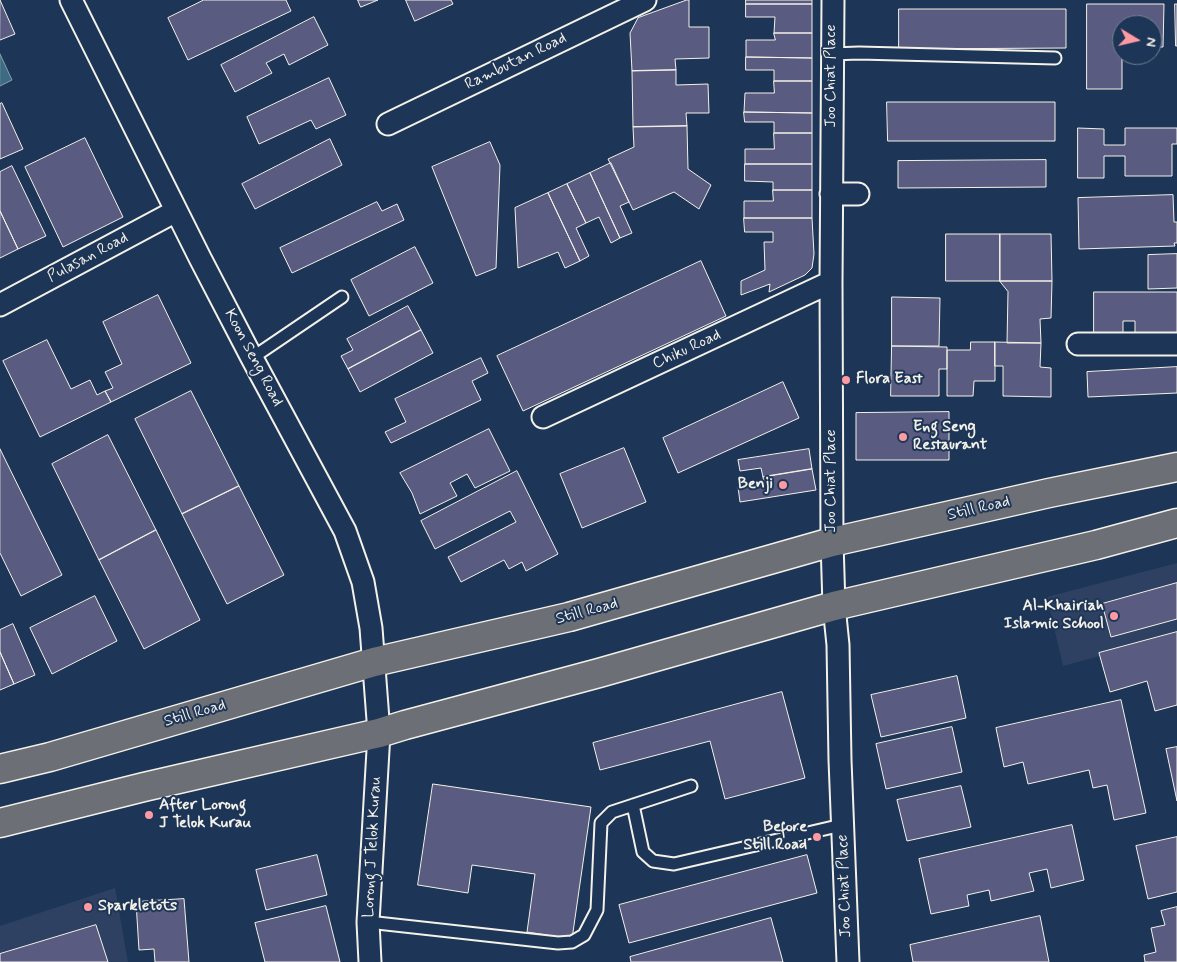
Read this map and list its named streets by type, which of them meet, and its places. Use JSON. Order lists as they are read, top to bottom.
{
  "streets": {
    "highway": ["Still Road"],
    "street": [
      "Rambutan Road",
      "Joo Chiat Place",
      "Pulasan Road",
      "Chiku Road",
      "Koon Seng Road",
      "Lorong J Telok Kurau"
    ]
  },
  "crossings": [
    ["Joo Chiat Place", "Chiku Road"],
    ["Joo Chiat Place", "Still Road"],
    ["Pulasan Road", "Koon Seng Road"],
    ["Koon Seng Road", "Still Road"],
    ["Koon Seng Road", "Lorong J Telok Kurau"]
  ],
  "places": [
    "Flora East",
    "Eng Seng Restaurant",
    "Benji",
    "Al-Khairiah Islamic School",
    "After Lorong J Telok Kurau",
    "Before Still Road",
    "Sparkletots"
  ],
  "north": "right"
}
